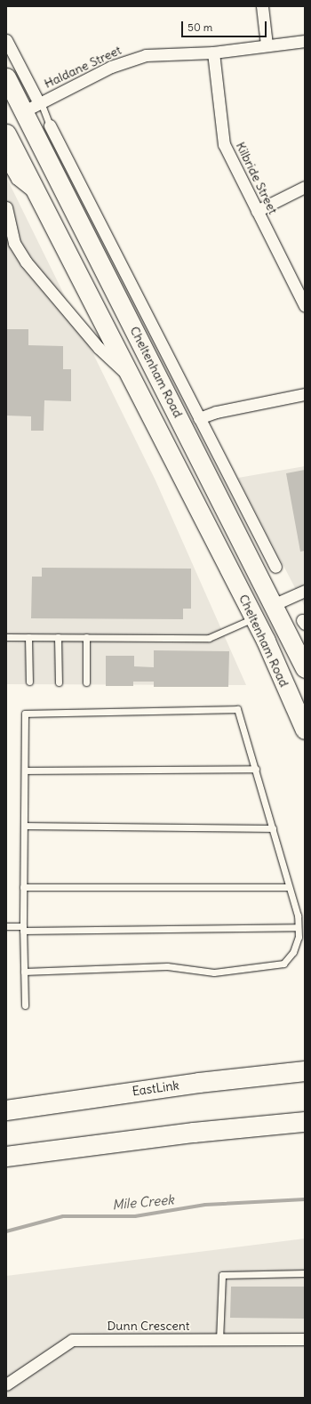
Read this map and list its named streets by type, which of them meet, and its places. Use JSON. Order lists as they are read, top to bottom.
{
  "streets": {
    "highway": ["EastLink"],
    "main road": ["Cheltenham Road"],
    "street": ["Haldane Street", "Kilbride Street", "Dunn Crescent"]
  },
  "crossings": [
    ["Haldane Street", "Kilbride Street"],
    ["Haldane Street", "Cheltenham Road"]
  ],
  "water": ["Mile Creek"],
  "scale_bar": "50 m"
}
